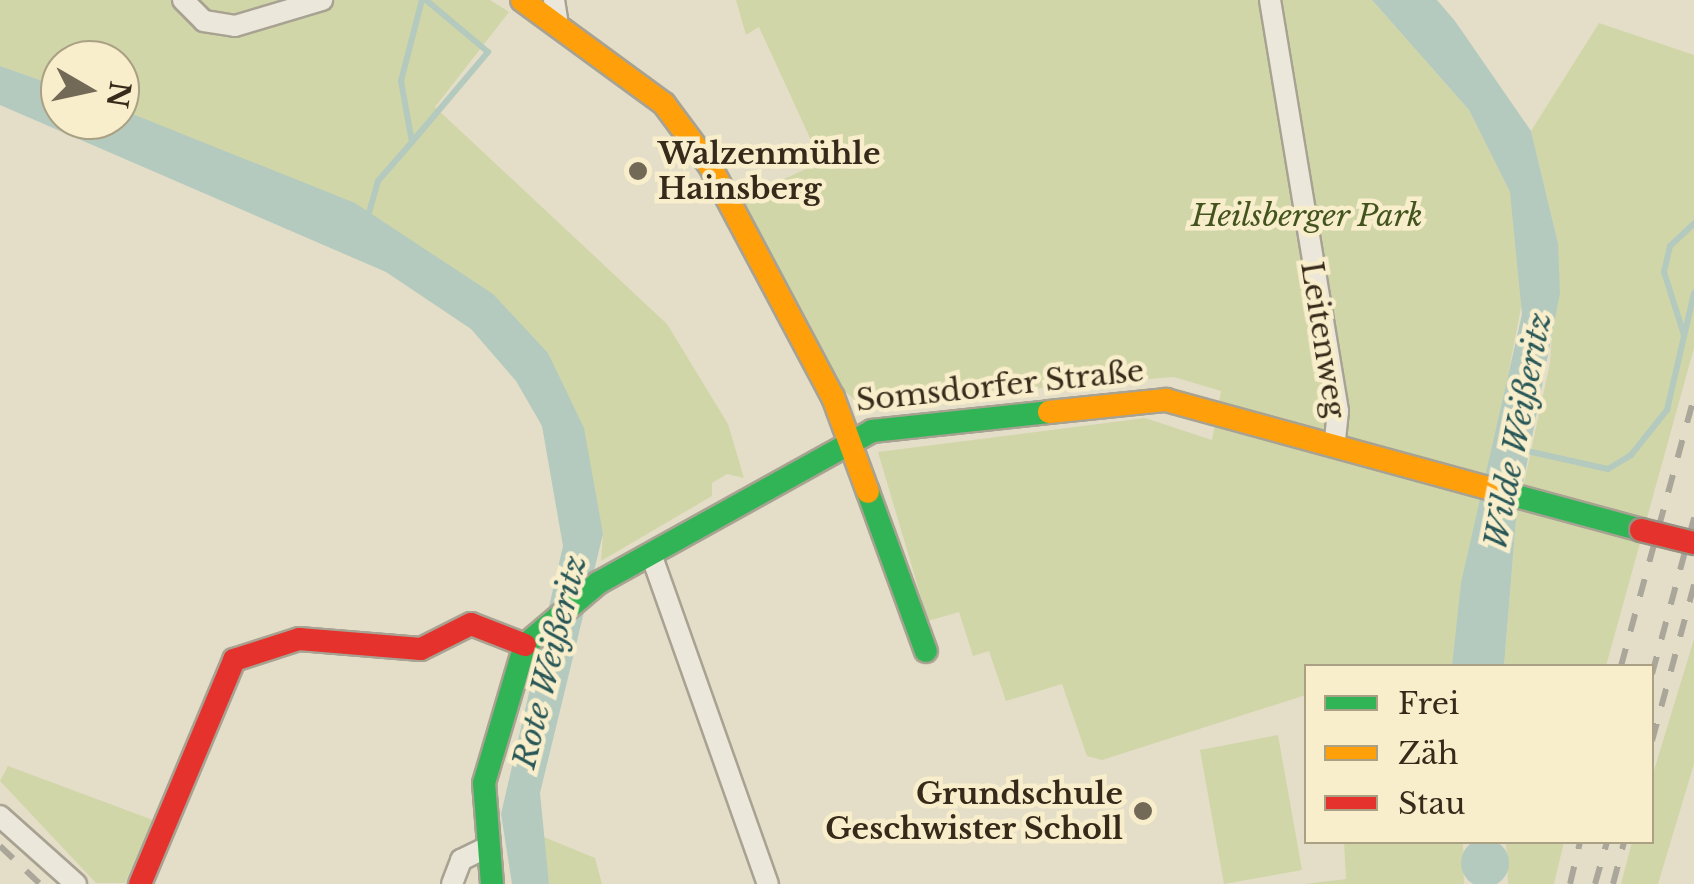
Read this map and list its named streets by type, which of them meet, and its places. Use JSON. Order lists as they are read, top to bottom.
{
  "streets": {
    "street": ["Leitenweg", "Somsdorfer Straße"]
  },
  "crossings": [
    ["Leitenweg", "Somsdorfer Straße"]
  ],
  "water": ["Wilde Weißeritz", "Rote Weißeritz"],
  "parks": ["Heilsberger Park"],
  "places": ["Walzenmühle Hainsberg", "Grundschule Geschwister Scholl"],
  "legend": ["Frei", "Zäh", "Stau"],
  "north": "right"
}
